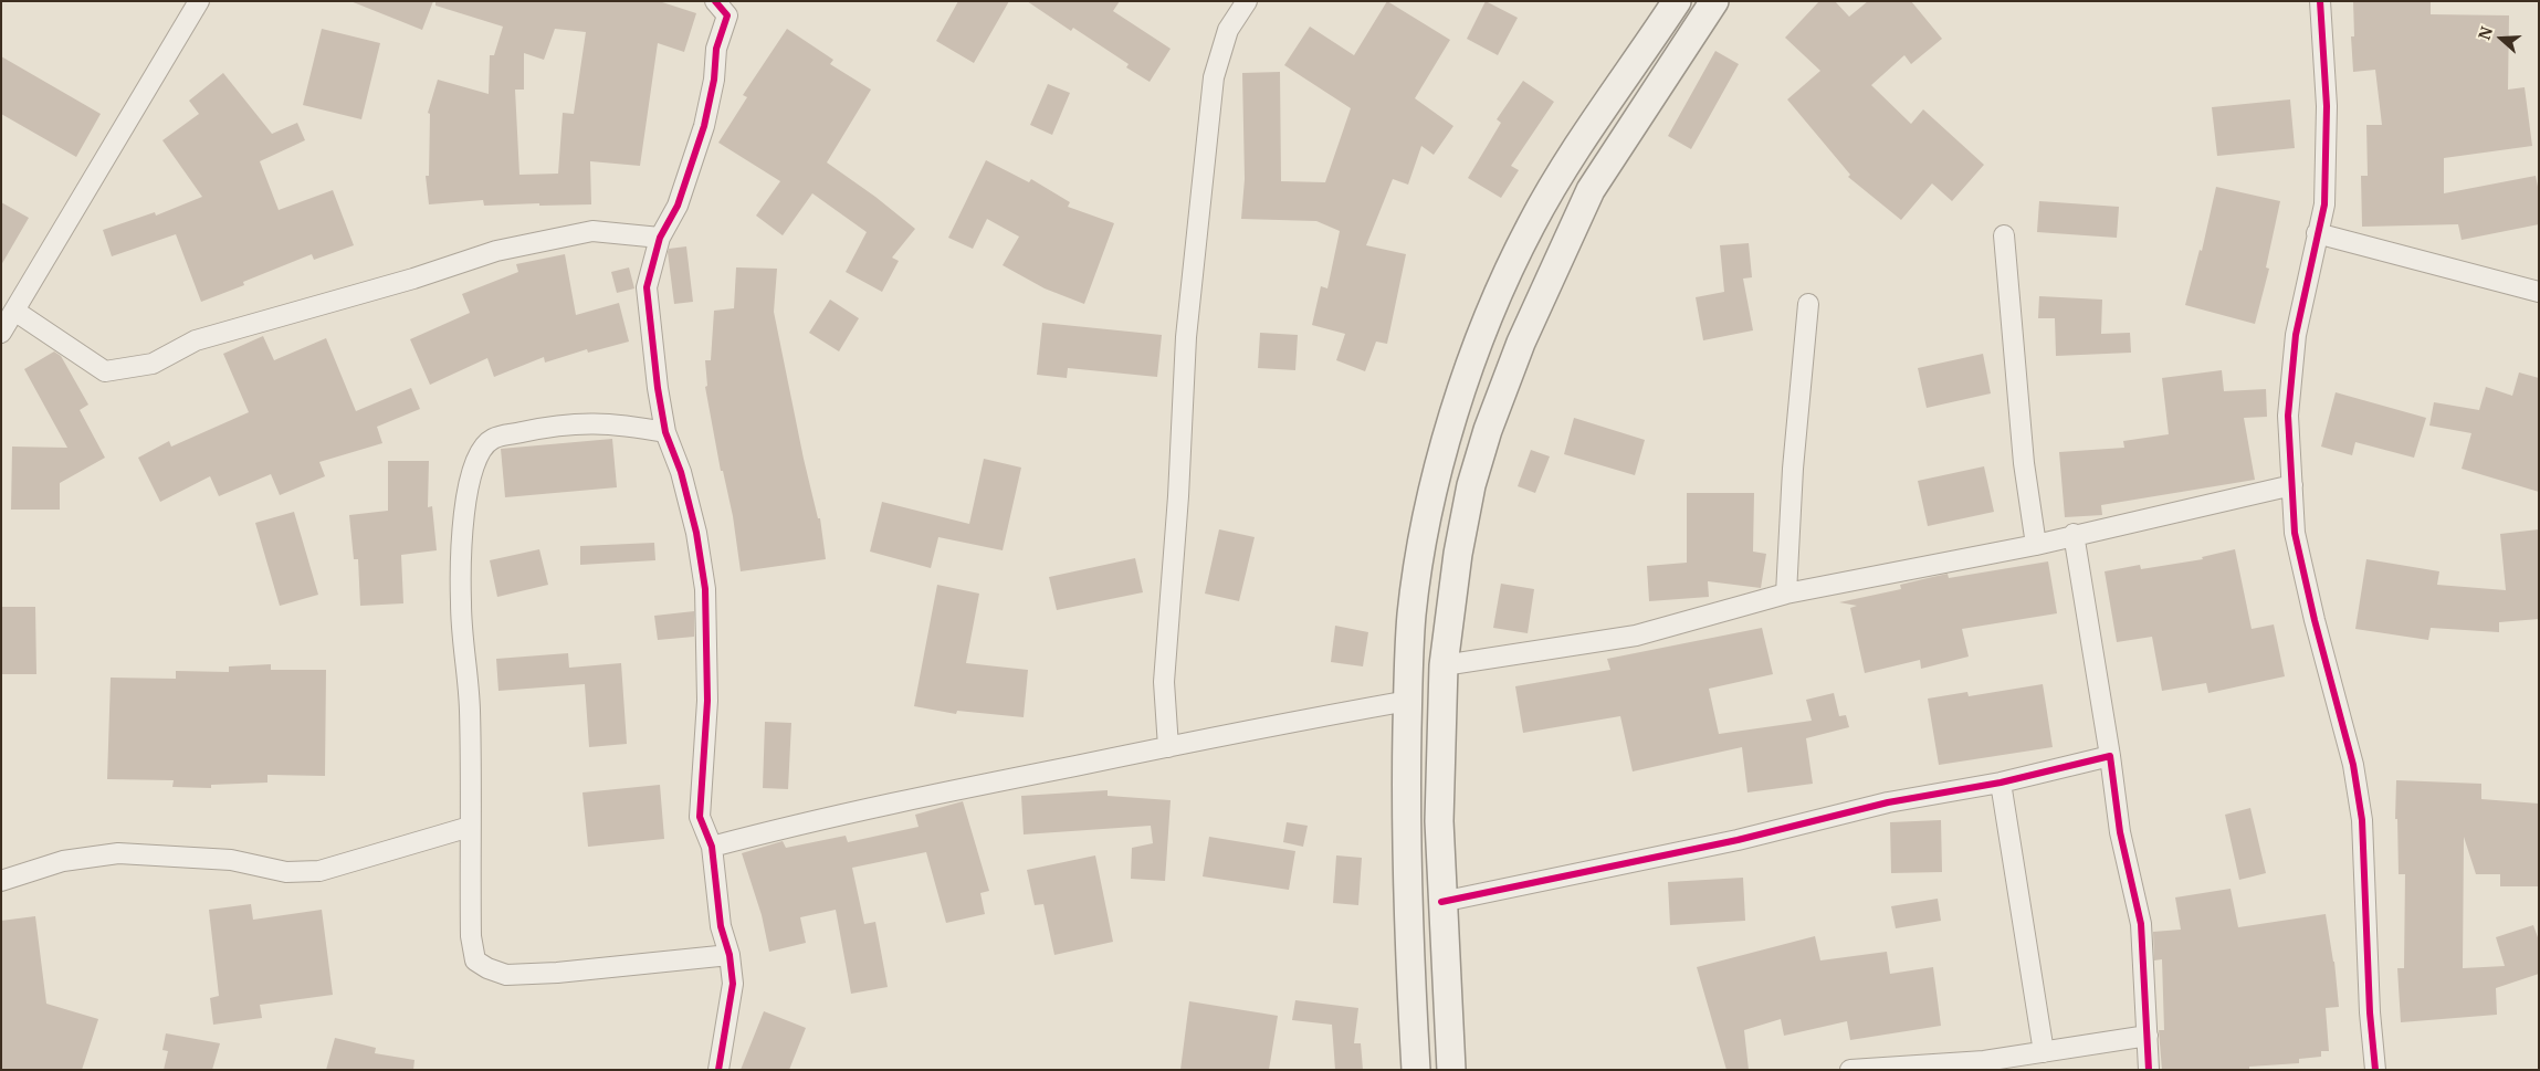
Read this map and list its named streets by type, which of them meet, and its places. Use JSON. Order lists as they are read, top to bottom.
{
  "north": "left"
}
